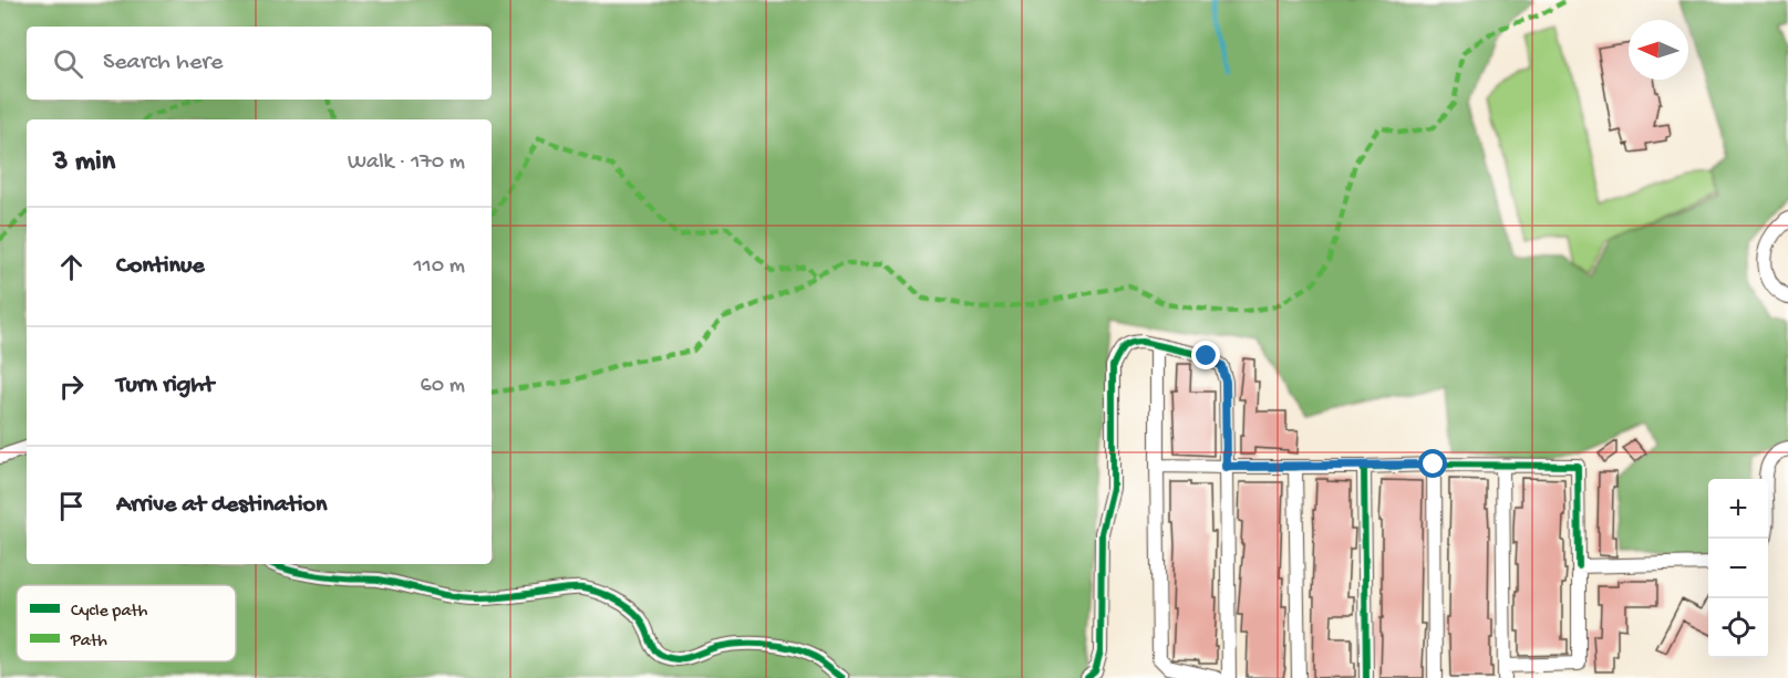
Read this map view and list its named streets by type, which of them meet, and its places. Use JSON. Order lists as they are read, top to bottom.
{
  "legend": ["Cycle path", "Path"],
  "north": "left",
  "page": {
    "search": "Search here",
    "heading": ["3 min", "Walk · 170 m"],
    "list": [
      ["Continue", "110 m"],
      ["Turn right", "60 m"],
      "Arrive at destination"
    ],
    "map_buttons": ["+", "−"]
  }
}
